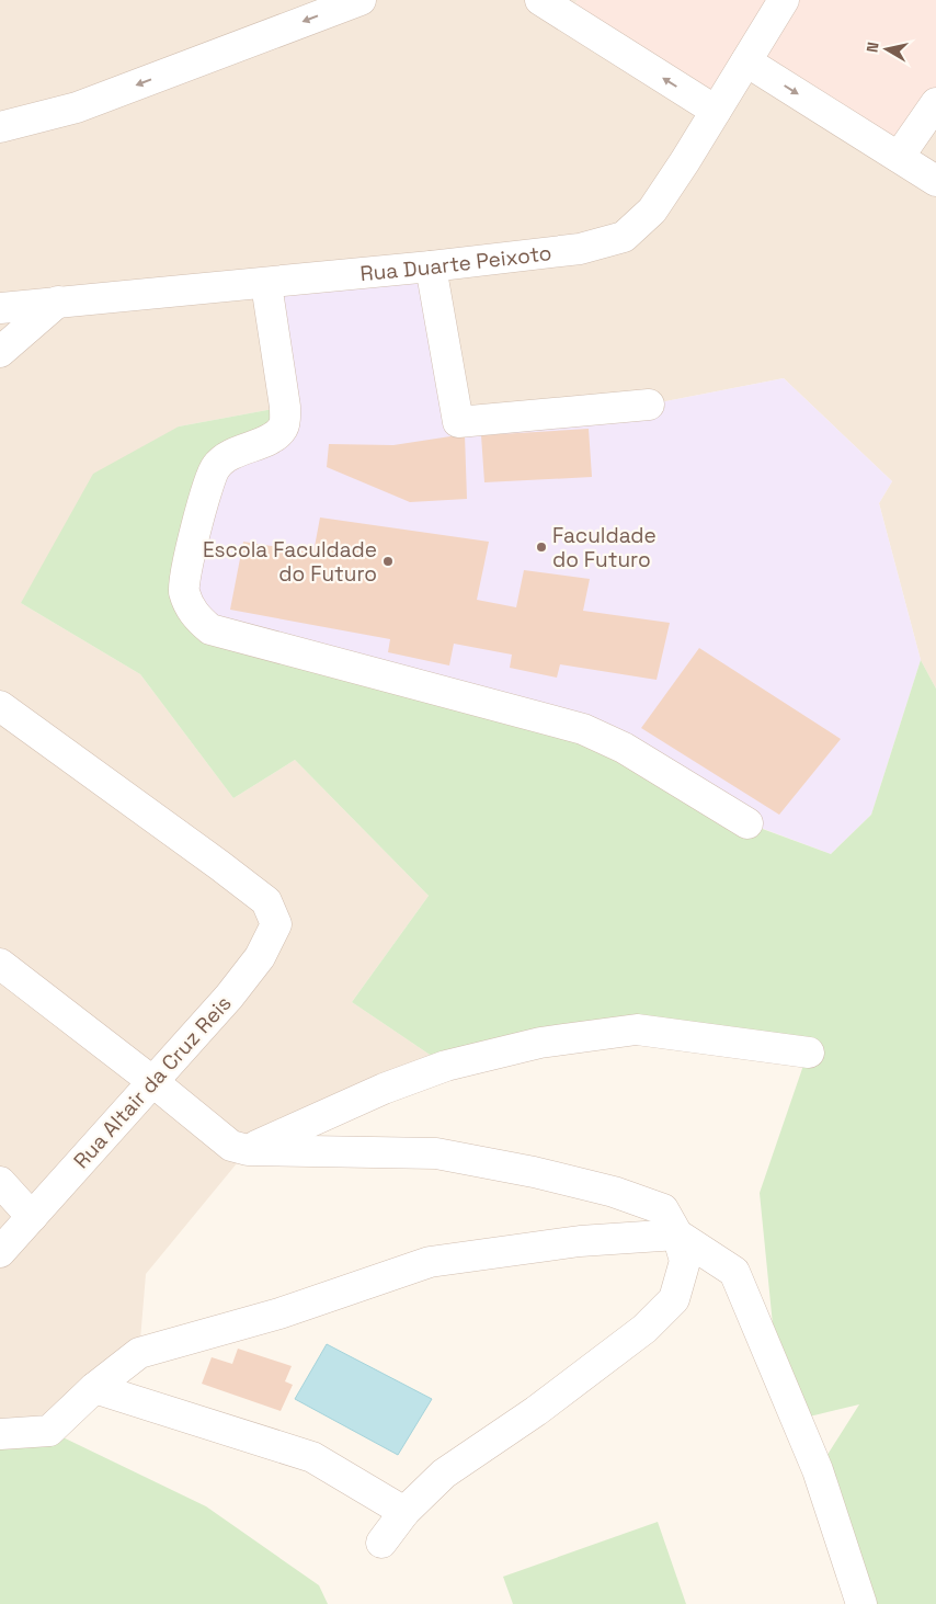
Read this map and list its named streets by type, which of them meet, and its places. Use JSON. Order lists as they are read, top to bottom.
{
  "streets": {
    "street": ["Rua Duarte Peixoto", "Rua Altair da Cruz Reis"]
  },
  "places": ["Faculdade do Futuro", "Escola Faculdade do Futuro"],
  "north": "left"
}
